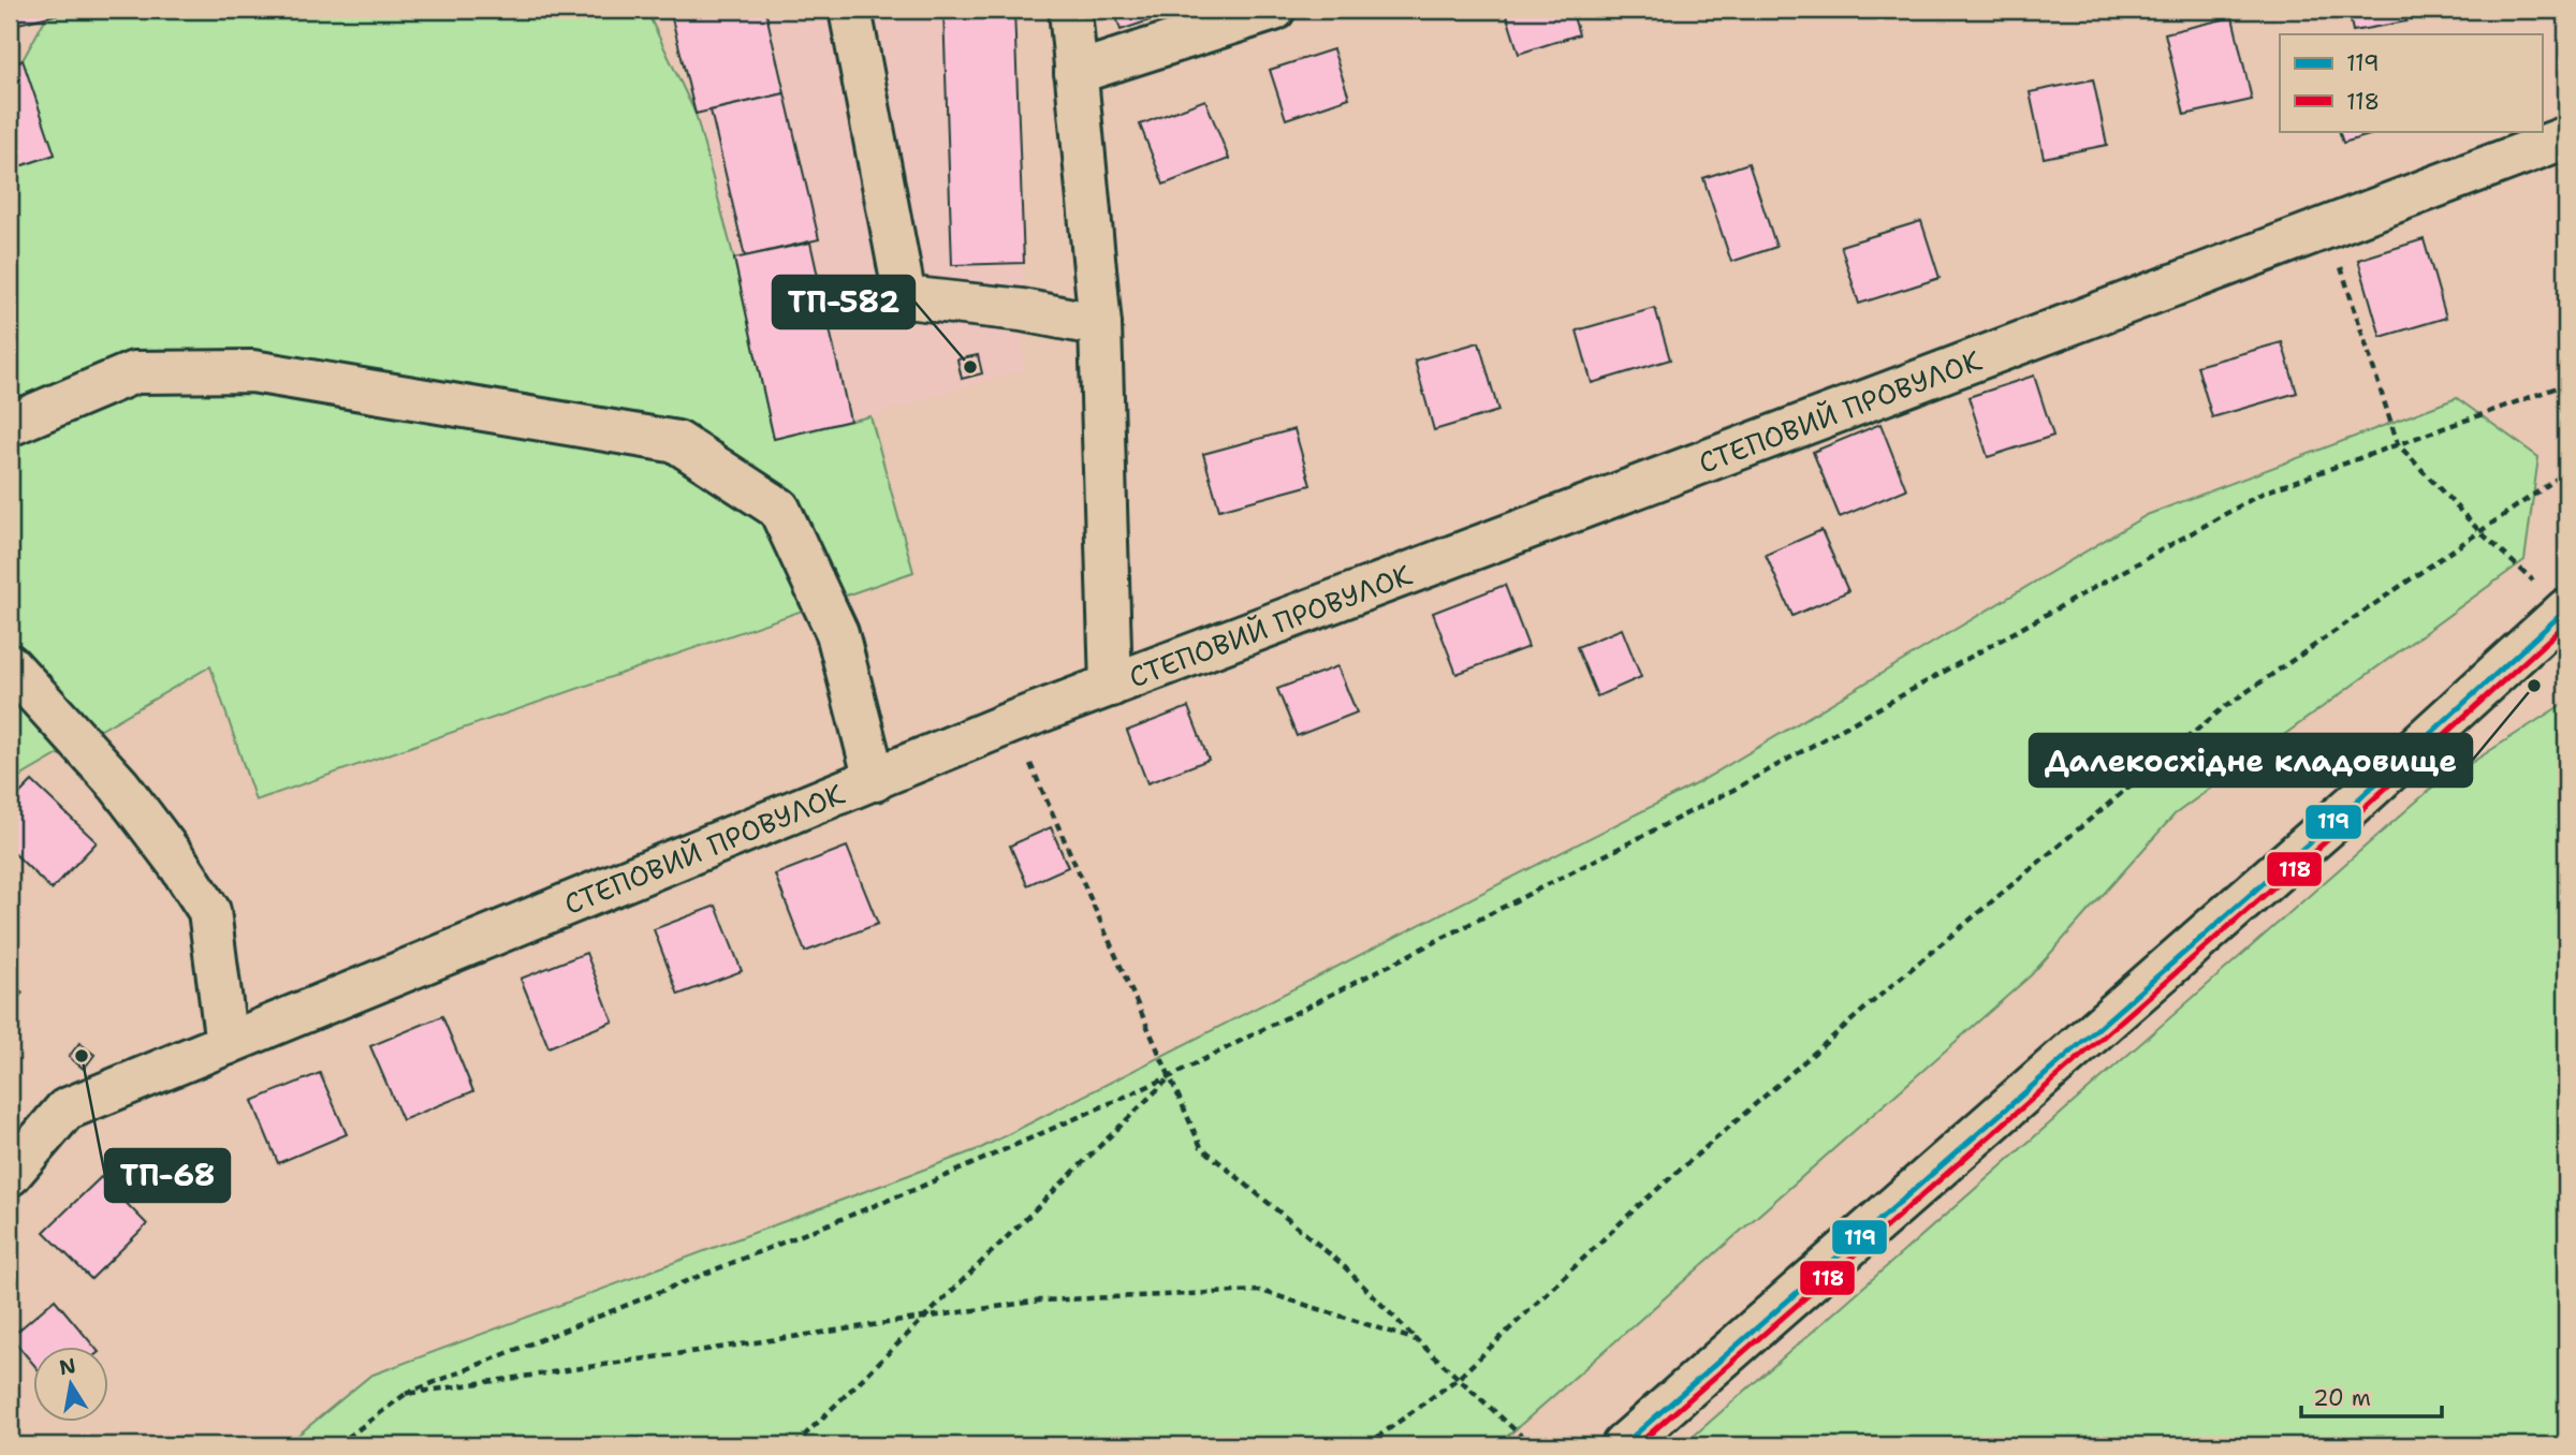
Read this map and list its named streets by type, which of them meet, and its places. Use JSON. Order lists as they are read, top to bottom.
{
  "streets": {
    "street": ["СТЕПОВИЙ ПРОВУЛОК"]
  },
  "places": ["ТП-582", "Далекосхідне кладовище", "ТП-68"],
  "lines": ["transit line 119", "transit line 118"],
  "legend": ["119", "118"],
  "scale_bar": "20 m",
  "north": "top"
}
